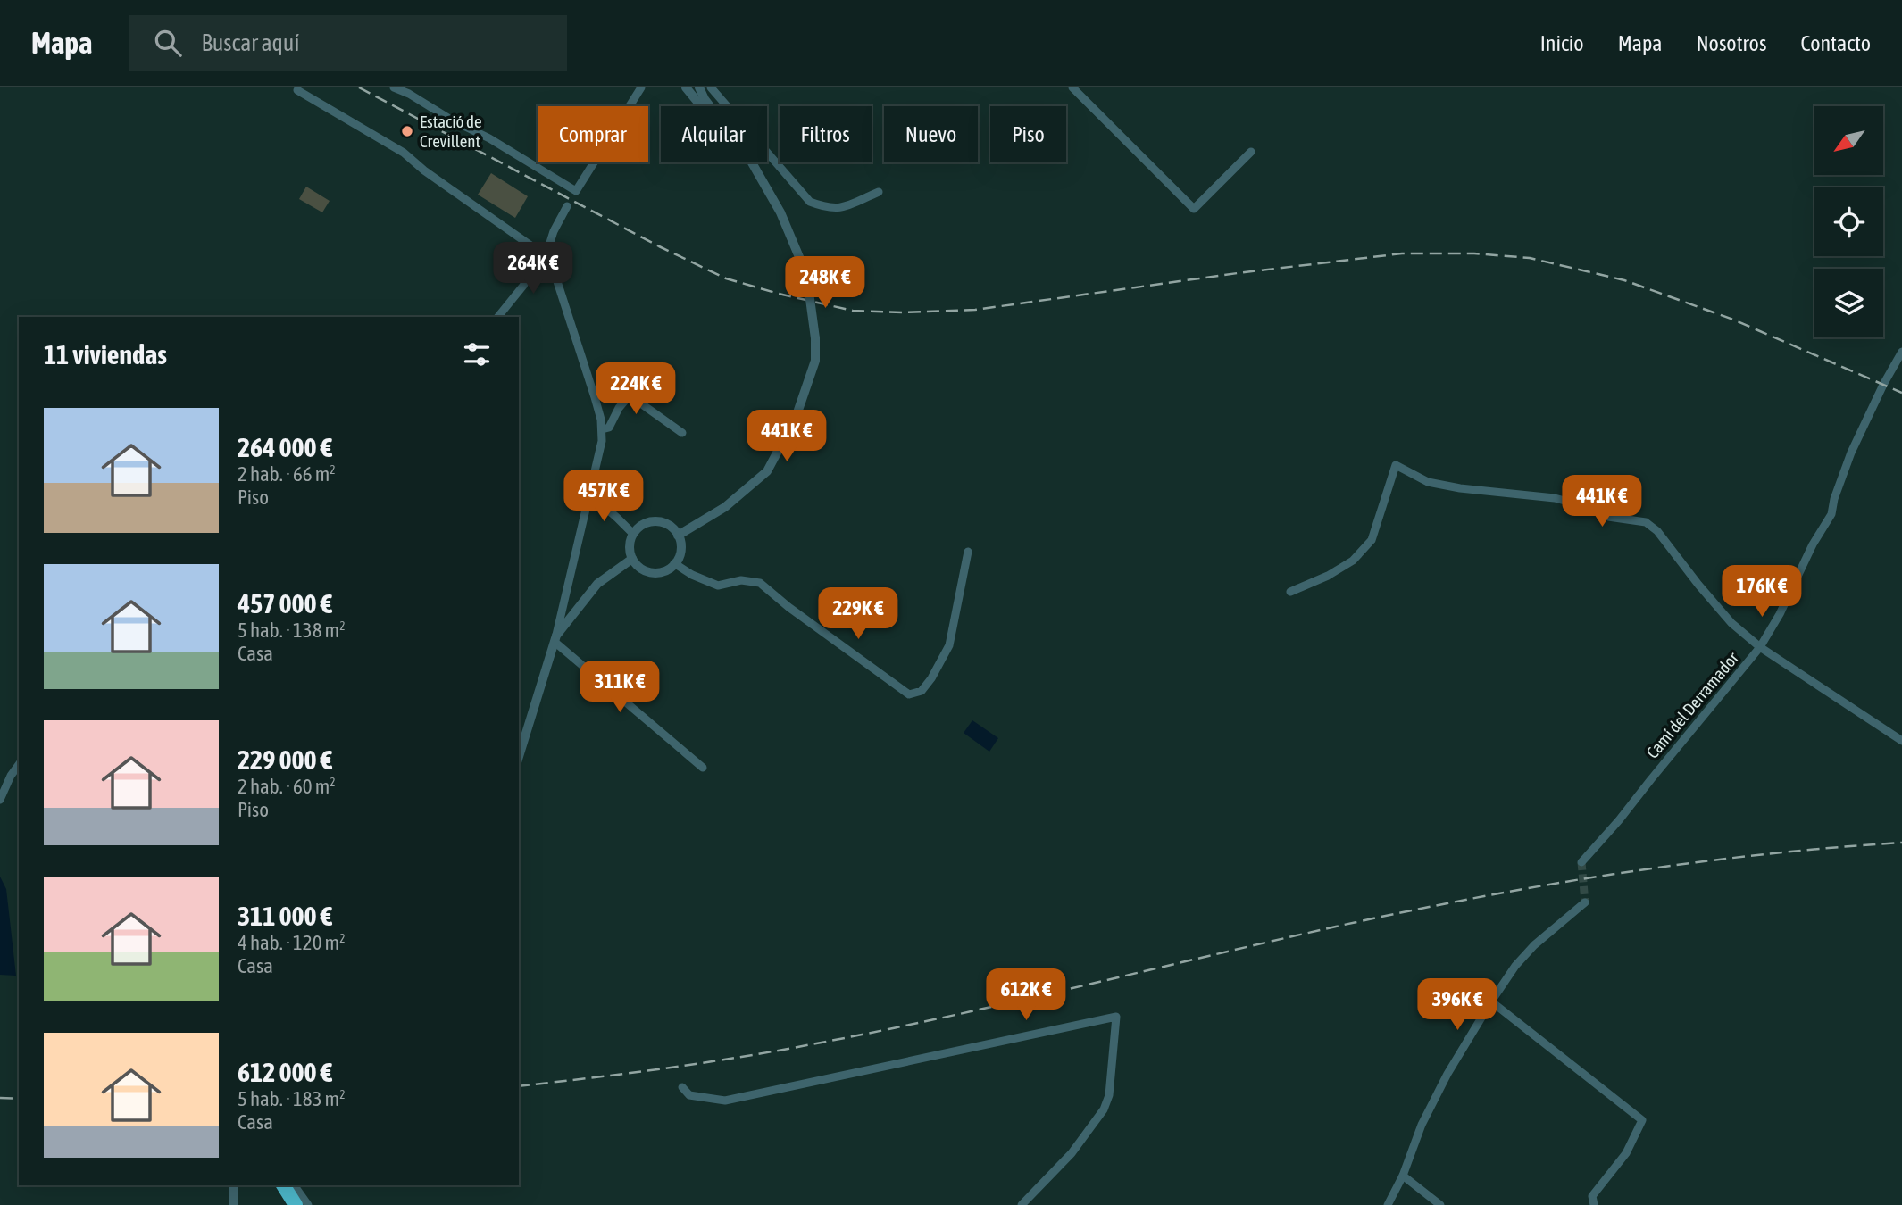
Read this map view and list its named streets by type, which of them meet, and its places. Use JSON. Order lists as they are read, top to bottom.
{
  "streets": {
    "street": ["Camí del Derramador"]
  },
  "places": ["Estació de Crevillent"],
  "north": "bottom left",
  "page": {
    "header": "Mapa",
    "search": "Buscar aquí",
    "nav": [
      "Inicio",
      "Mapa",
      "Nosotros",
      "Contacto"
    ],
    "chip": [
      "Comprar",
      "Alquilar",
      "Filtros",
      "Nuevo",
      "Piso"
    ],
    "price": [
      "264K €",
      "248K €",
      "224K €",
      "441K €",
      "457K €",
      "441K €",
      "176K €",
      "229K €",
      "311K €",
      "612K €",
      "396K €"
    ],
    "heading": "11 viviendas",
    "list": [
      {
        "name": "264 000 €",
        "note": "2 hab. · 66 m² · Piso"
      },
      {
        "name": "457 000 €",
        "note": "5 hab. · 138 m² · Casa"
      },
      {
        "name": "229 000 €",
        "note": "2 hab. · 60 m² · Piso"
      },
      {
        "name": "311 000 €",
        "note": "4 hab. · 120 m² · Casa"
      },
      {
        "name": "612 000 €",
        "note": "5 hab. · 183 m² · Casa"
      }
    ]
  }
}
